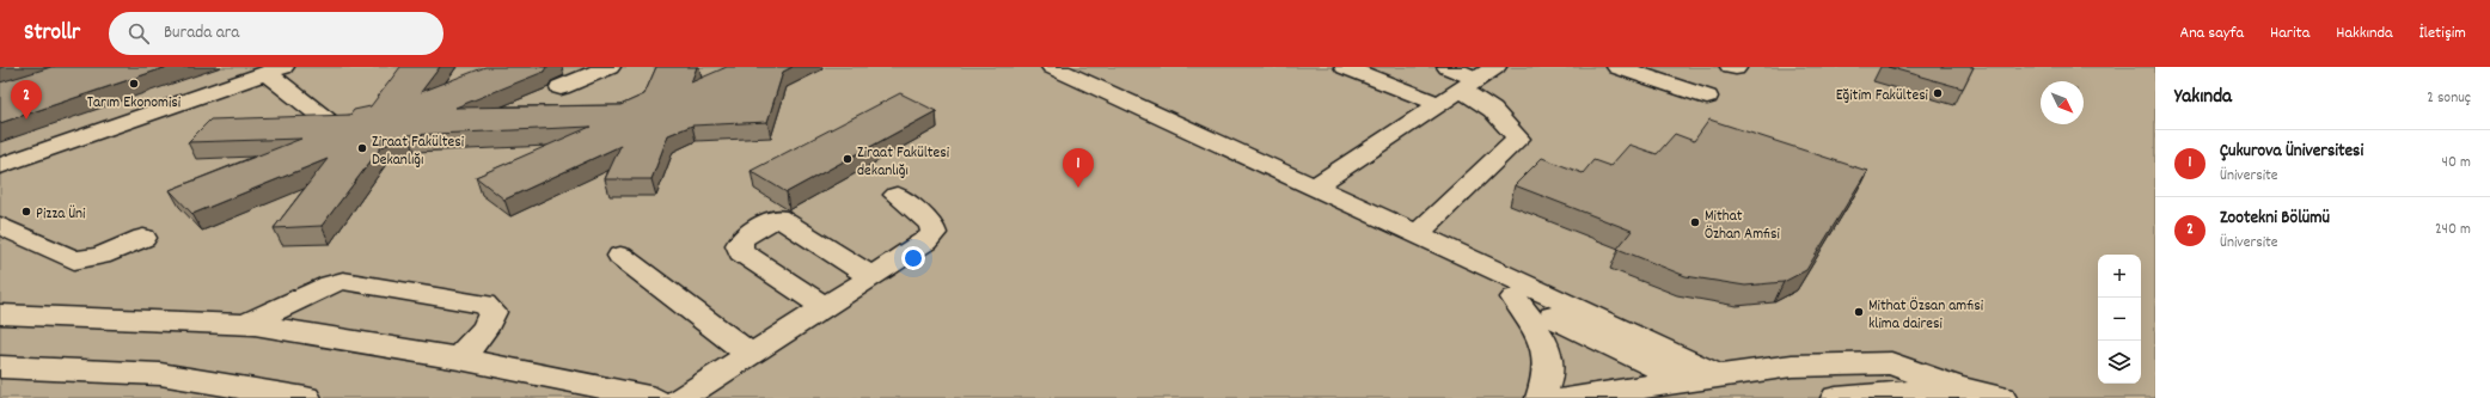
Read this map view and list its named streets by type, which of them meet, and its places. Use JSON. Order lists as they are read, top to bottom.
{
  "places": [
    "Tarım Ekonomisi",
    "Eğitim Fakültesi",
    "Ziraat Fakültesi Dekanlığı",
    "Ziraat Fakültesi dekanlığı",
    "Pizza Üni",
    "Mithat Özhan Amfisi",
    "Mithat Özsan amfisi klima dairesi"
  ],
  "north": "bottom right",
  "page": {
    "header": "Strollr",
    "search": "Burada ara",
    "nav": [
      "Ana sayfa",
      "Harita",
      "Hakkında",
      "İletişim"
    ],
    "heading": ["Yakında", "2 sonuç"],
    "pins": ["2", "1"],
    "list": [
      {
        "mark": "1",
        "name": "Çukurova Üniversitesi",
        "note": "Üniversite",
        "value": "40 m"
      },
      {
        "mark": "2",
        "name": "Zootekni Bölümü",
        "note": "Üniversite",
        "value": "240 m"
      }
    ],
    "map_buttons": ["+", "−"]
  }
}
